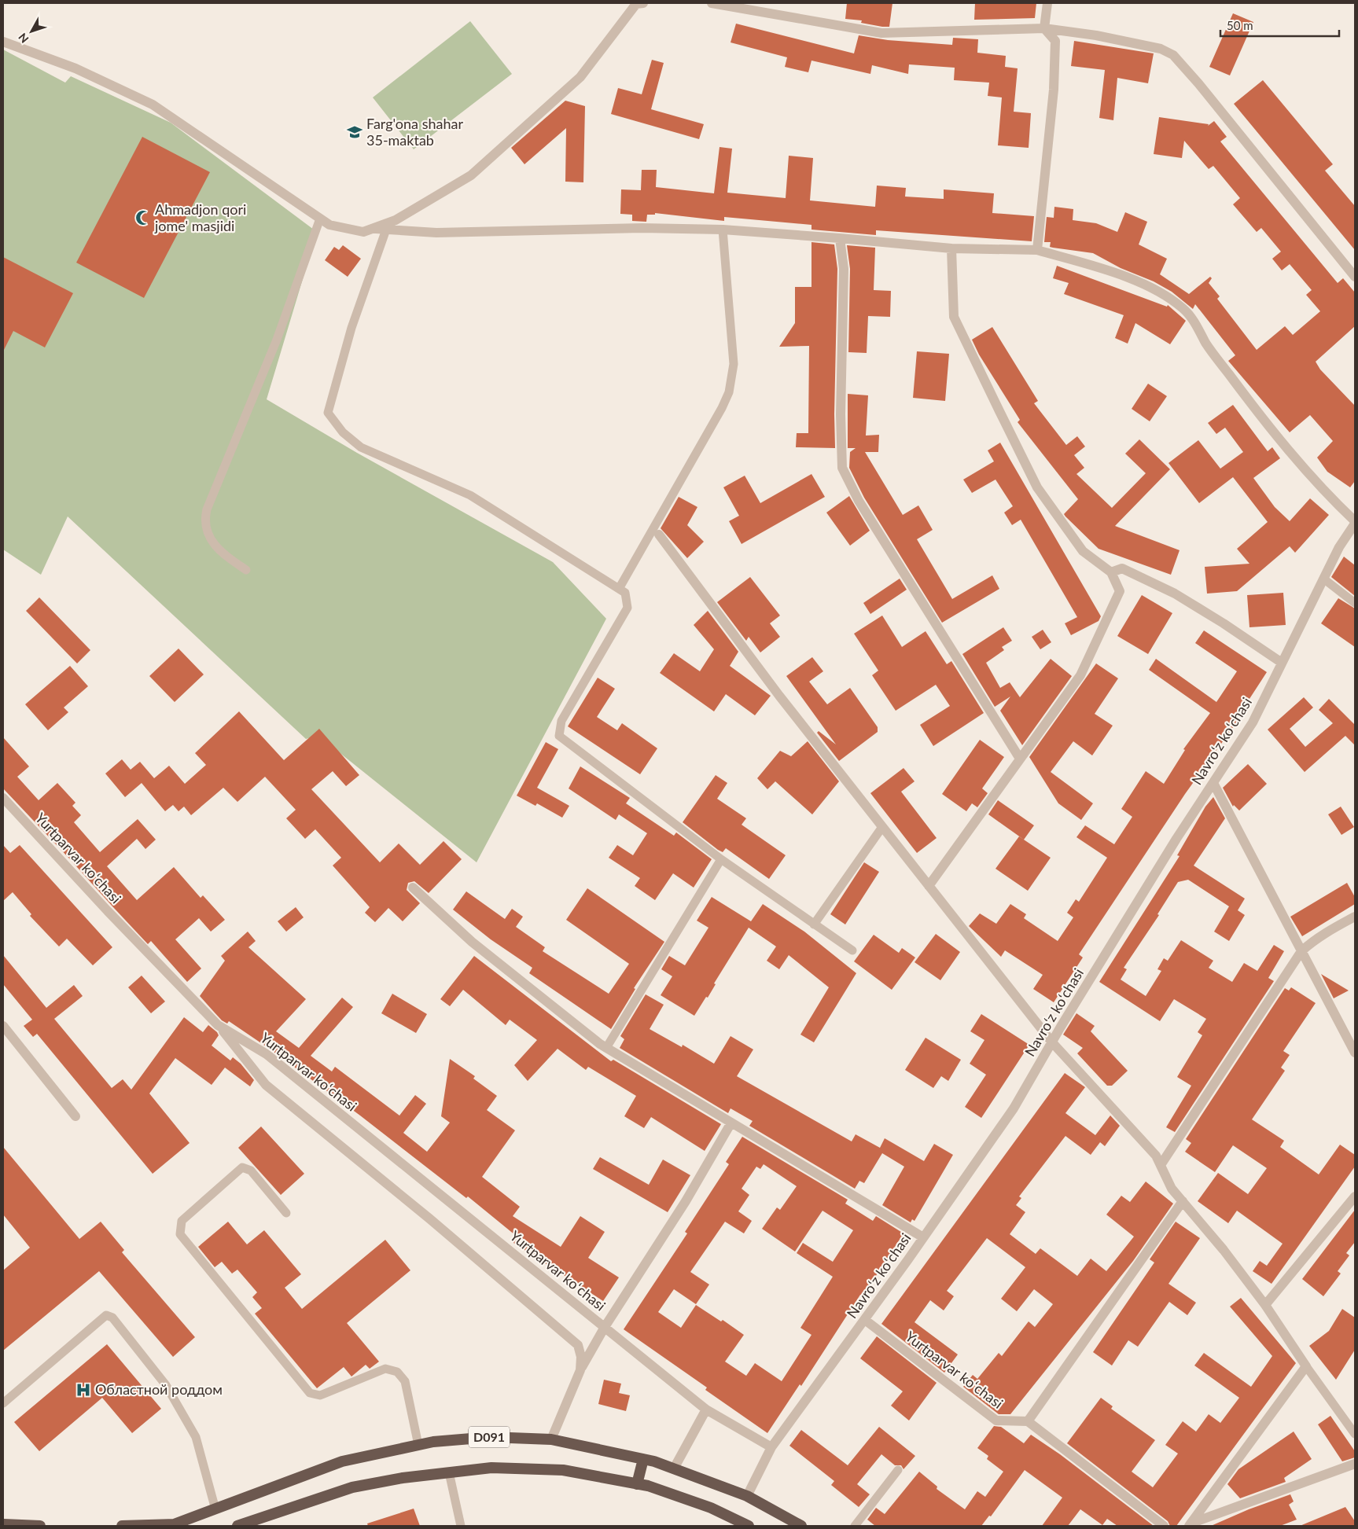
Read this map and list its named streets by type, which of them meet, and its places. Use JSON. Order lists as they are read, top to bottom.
{
  "streets": {
    "highway": ["D091"],
    "street": ["Navroʻz koʻchasi", "Yurtparvar koʻchasi"]
  },
  "crossings": [
    ["Navroʻz koʻchasi", "Yurtparvar koʻchasi"],
    ["Navroʻz koʻchasi", "D091"]
  ],
  "places": {
    "school or university": ["Farg'ona shahar 35-maktab"],
    "mosque": ["Ahmadjon qori jome' masjidi"],
    "hospital": ["Областной роддом"]
  },
  "scale_bar": "50 m",
  "north": "bottom left"
}
